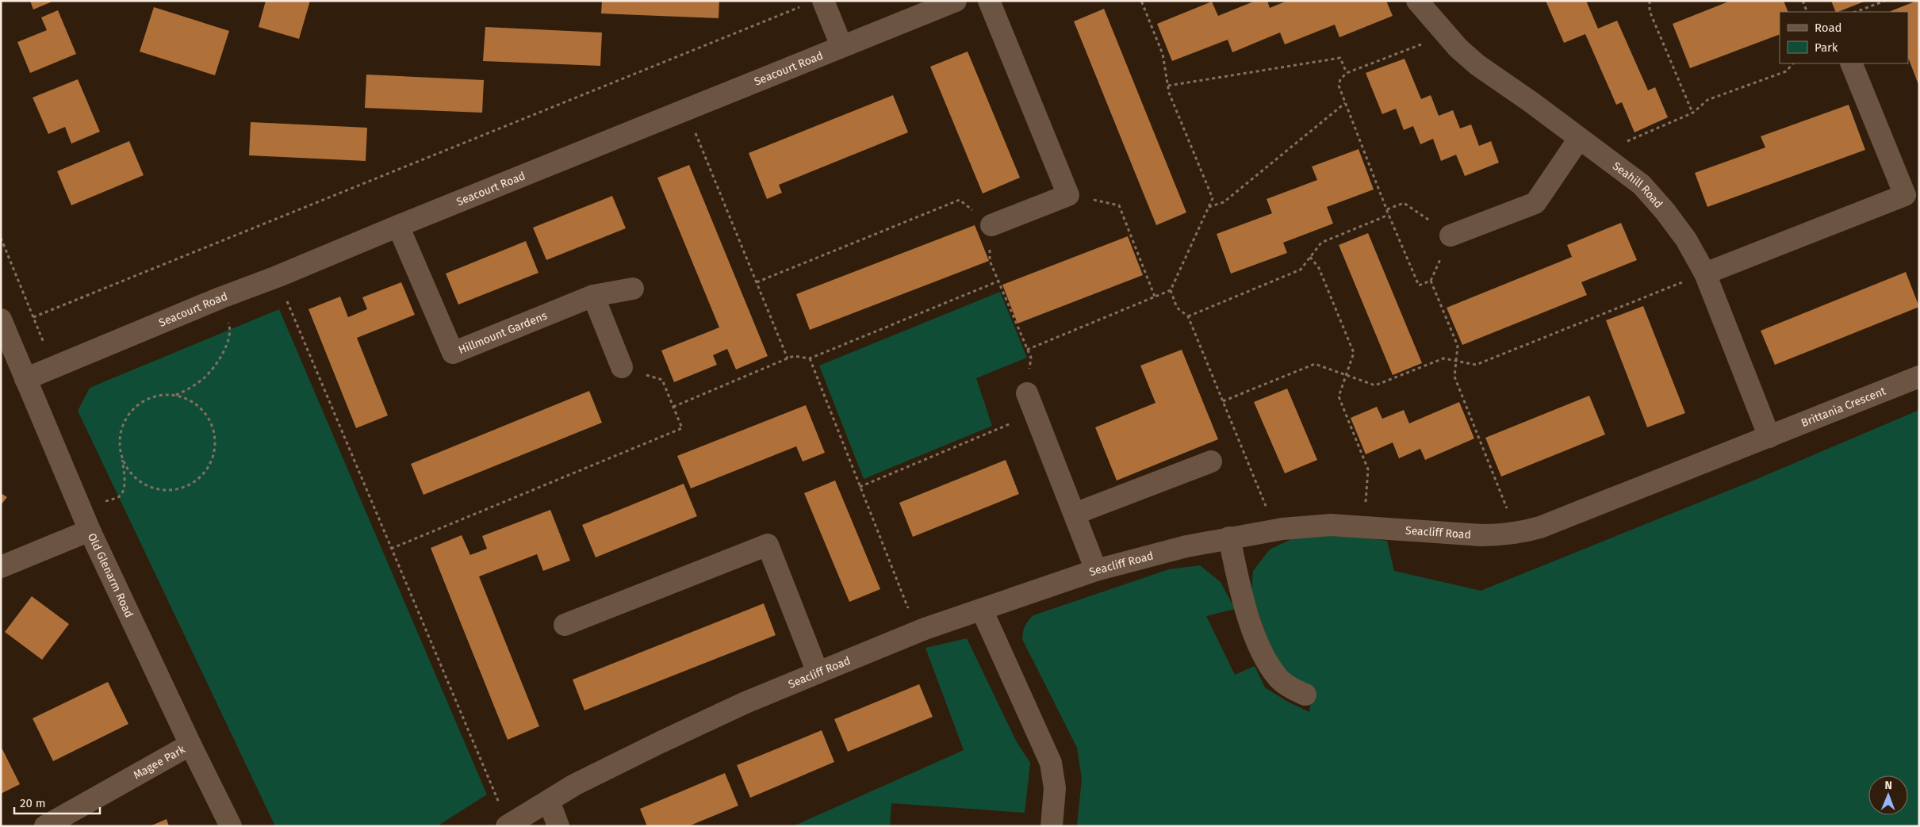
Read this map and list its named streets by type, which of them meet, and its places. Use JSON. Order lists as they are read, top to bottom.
{
  "streets": {
    "street": [
      "Seacourt Road",
      "Seahill Road",
      "Hillmount Gardens",
      "Brittania Crescent",
      "Seacliff Road",
      "Old Glenarm Road",
      "Magee Park"
    ]
  },
  "crossings": [
    ["Seacourt Road", "Hillmount Gardens"],
    ["Seacourt Road", "Old Glenarm Road"],
    ["Seahill Road", "Brittania Crescent"],
    ["Seahill Road", "Seacliff Road"],
    ["Brittania Crescent", "Seacliff Road"],
    ["Old Glenarm Road", "Magee Park"]
  ],
  "legend": ["Road", "Park"],
  "scale_bar": "20 m",
  "north": "top"
}
